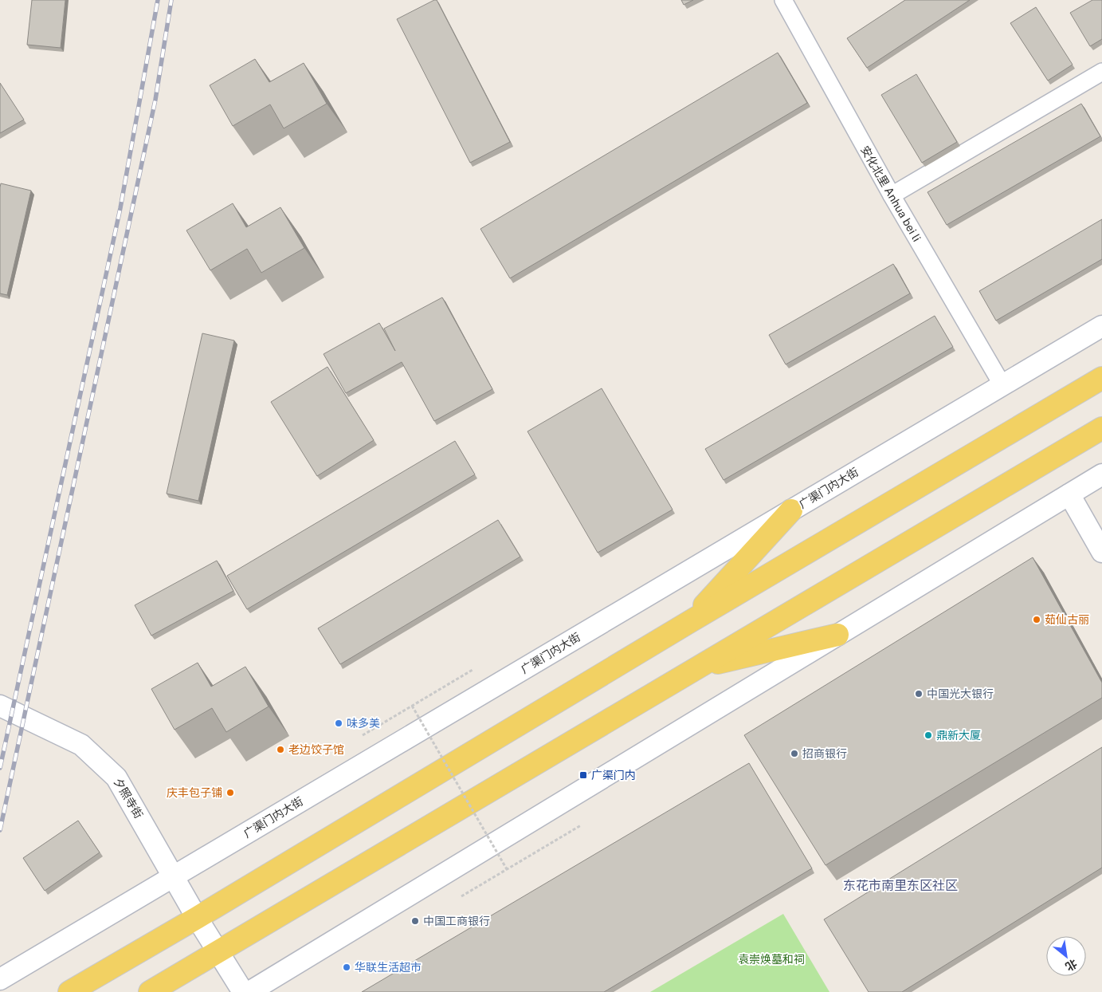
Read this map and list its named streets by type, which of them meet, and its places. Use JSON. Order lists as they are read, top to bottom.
{
  "streets": {
    "street": ["安化北里 Anhua bei li", "广渠门内大街", "夕照寺街"]
  },
  "crossings": [
    ["安化北里 Anhua bei li", "广渠门内大街"],
    ["广渠门内大街", "夕照寺街"]
  ],
  "districts": ["东花市南里东区社区"],
  "parks": ["袁崇焕墓和祠"],
  "places": {
    "other": [
      "茹仙古丽",
      "中国光大银行",
      "味多美",
      "鼎新大厦",
      "老边饺子馆",
      "招商银行",
      "庆丰包子铺",
      "中国工商银行",
      "华联生活超市"
    ],
    "transit": ["广渠门内"]
  },
  "north": "bottom right"
}
